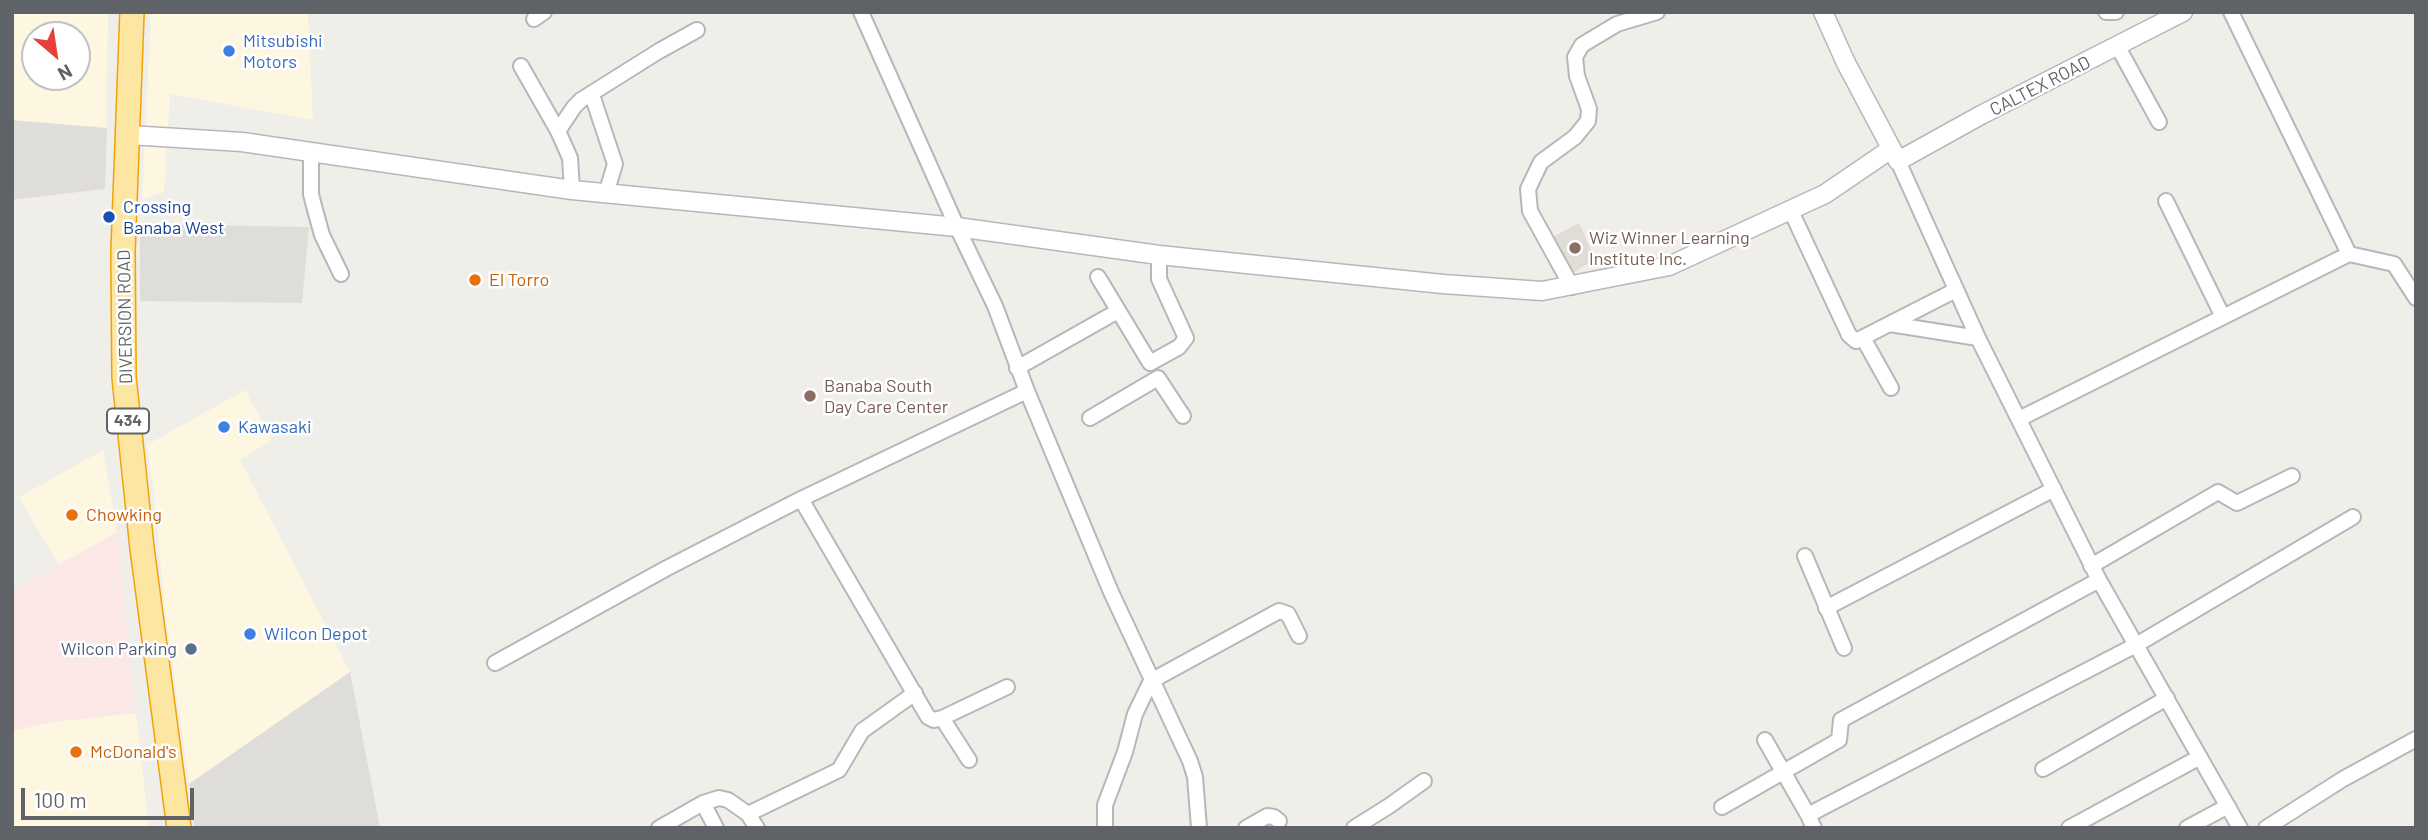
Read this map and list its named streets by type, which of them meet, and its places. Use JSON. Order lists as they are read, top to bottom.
{
  "streets": {
    "highway": ["DIVERSION ROAD", "434"],
    "street": ["CALTEX ROAD"]
  },
  "crossings": [
    ["CALTEX ROAD", "DIVERSION ROAD"]
  ],
  "places": [
    "Mitsubishi Motors",
    "Crossing Banaba West",
    "Wiz Winner Learning Institute Inc.",
    "El Torro",
    "Banaba South Day Care Center",
    "Kawasaki",
    "Chowking",
    "Wilcon Depot",
    "Wilcon Parking",
    "McDonald's"
  ],
  "scale_bar": "100 m",
  "north": "bottom right"
}
